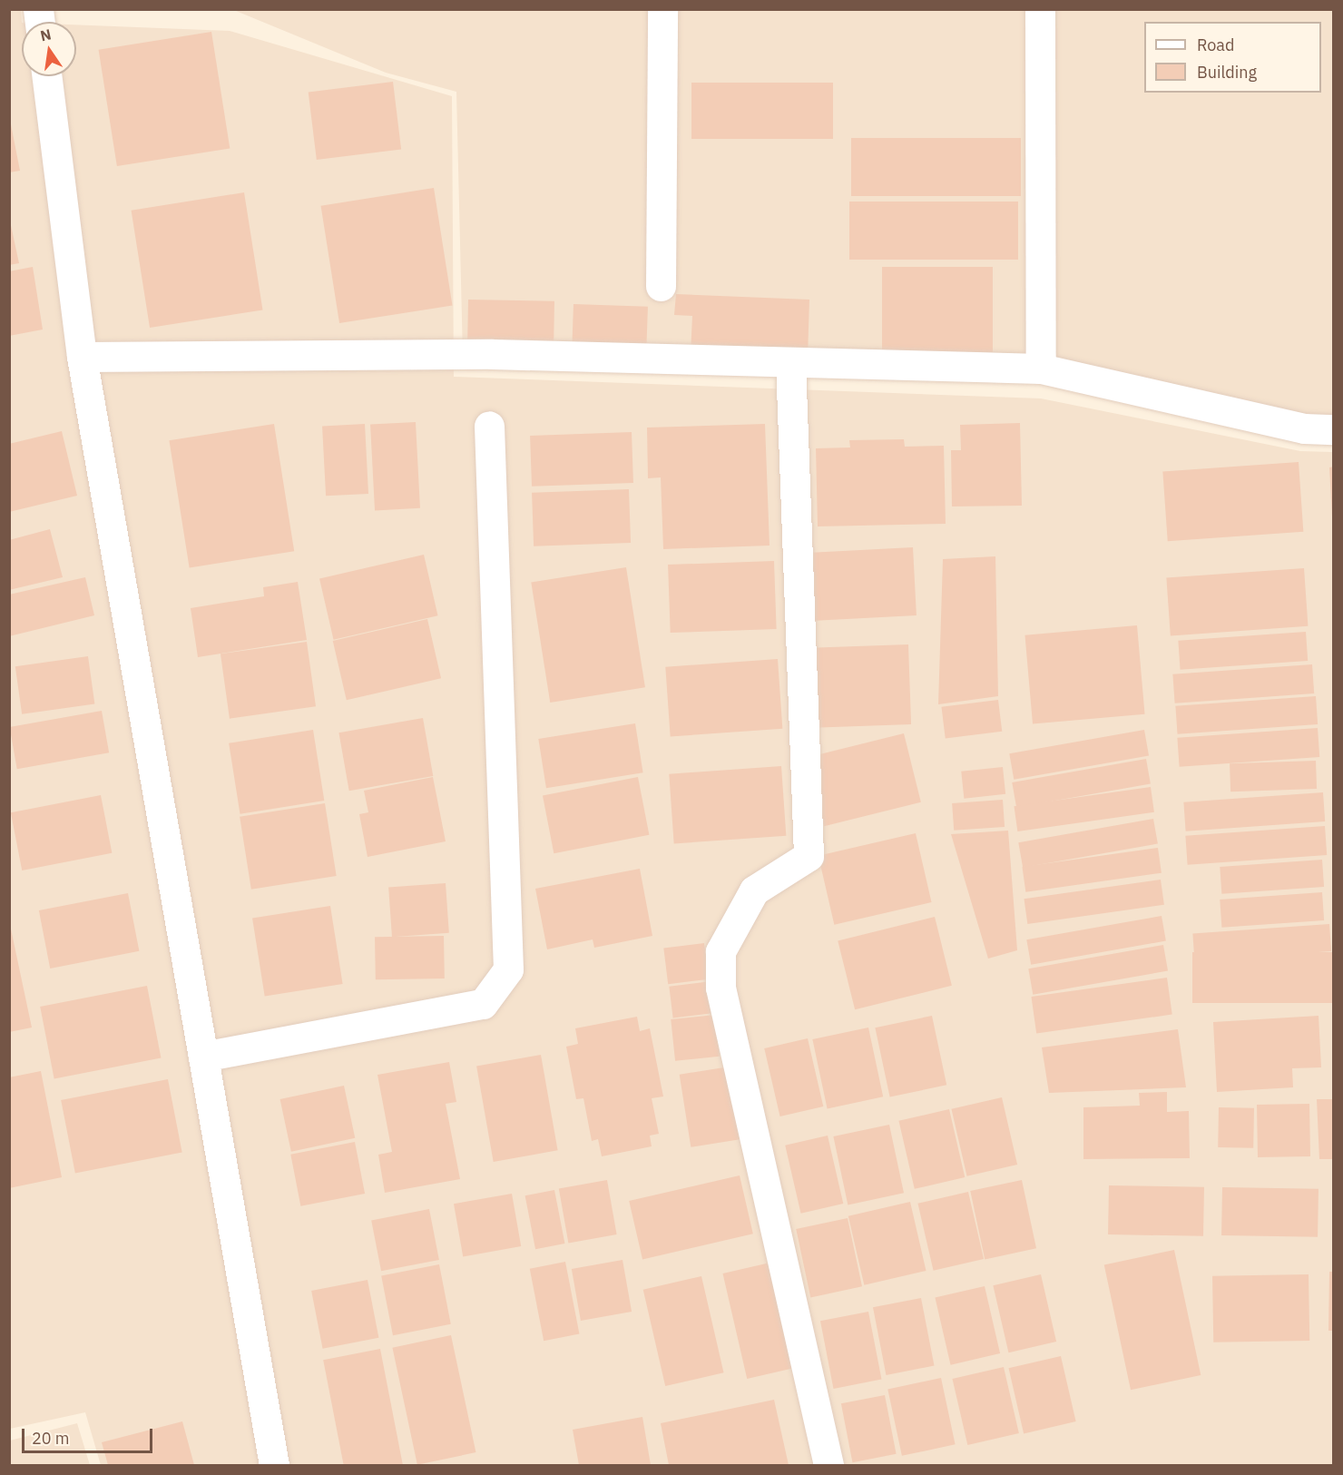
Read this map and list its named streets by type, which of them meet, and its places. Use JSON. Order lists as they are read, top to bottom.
{
  "legend": ["Road", "Building"],
  "scale_bar": "20 m",
  "north": "top"
}
